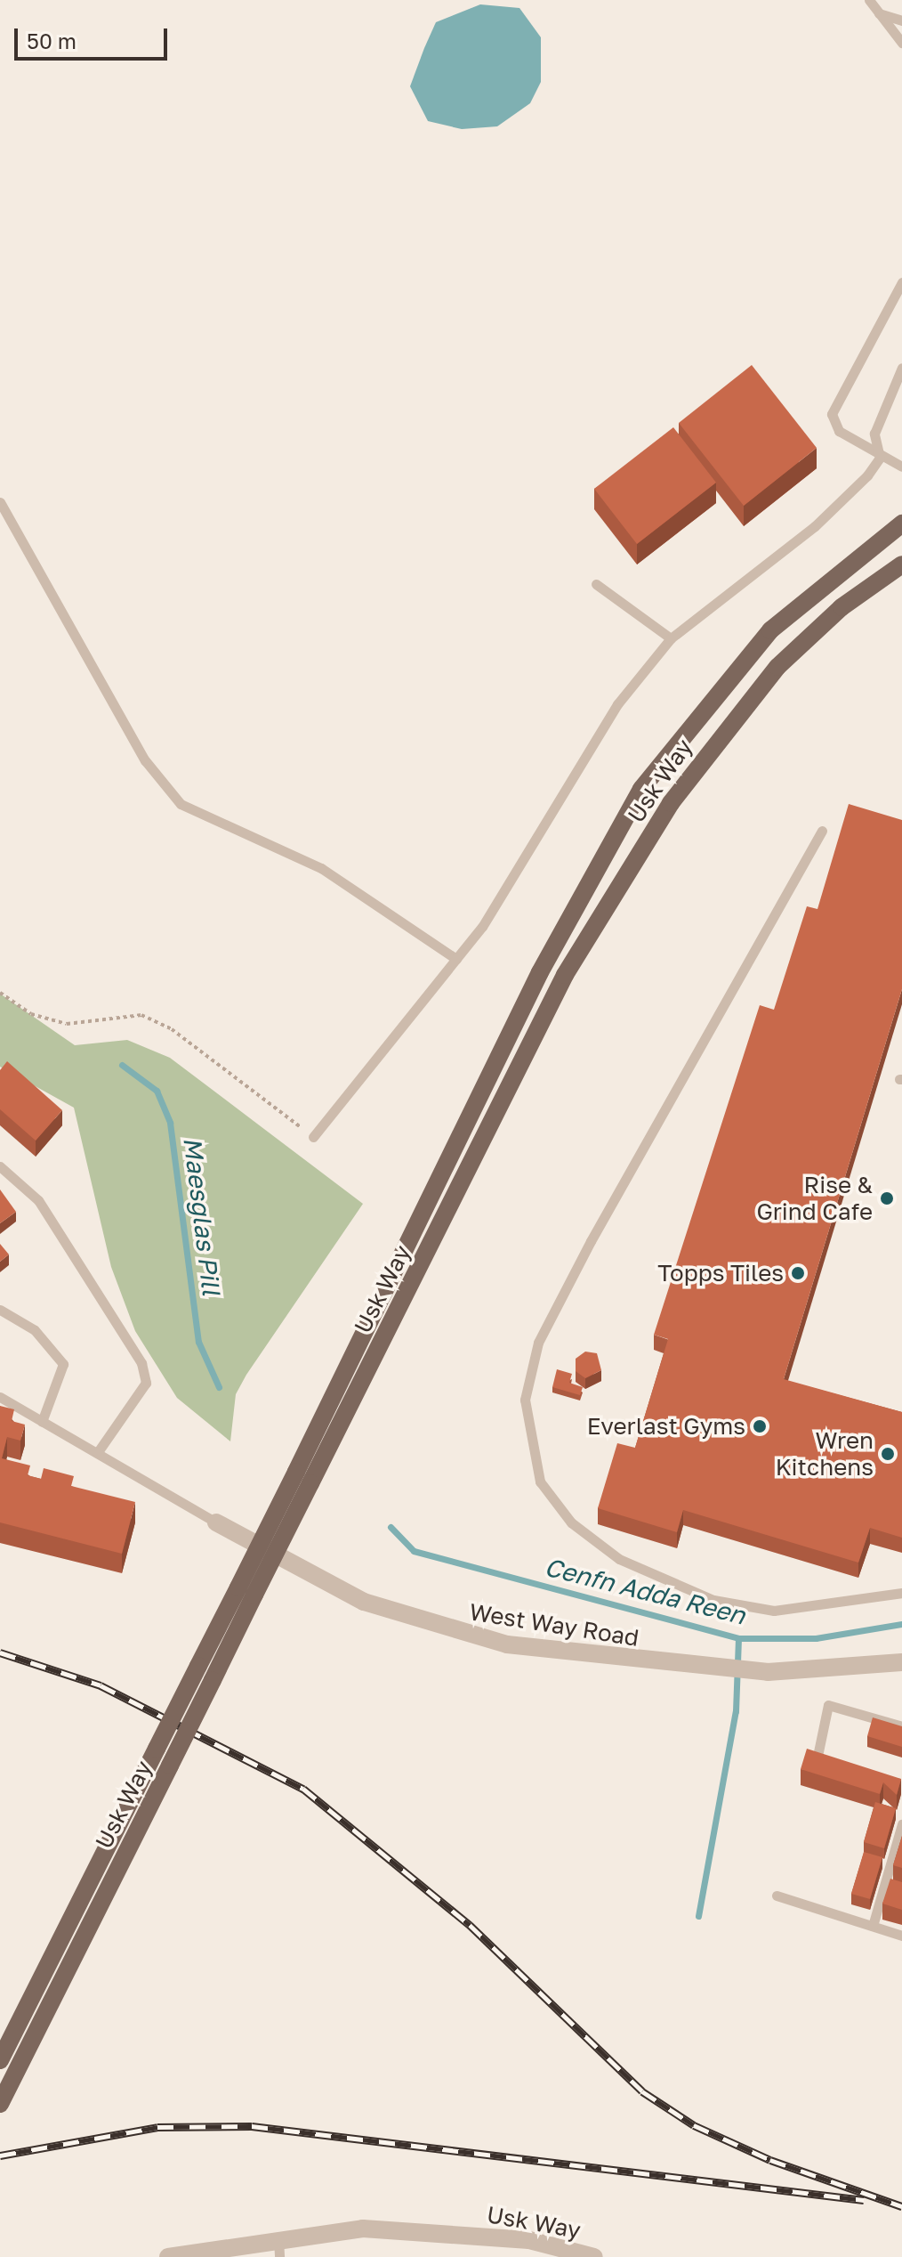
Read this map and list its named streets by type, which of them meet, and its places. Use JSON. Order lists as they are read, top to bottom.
{
  "streets": {
    "main road": ["Usk Way"],
    "street": ["West Way Road"]
  },
  "water": ["Maesglas Pill", "Cenfn Adda Reen"],
  "places": [
    "Rise & Grind Cafe",
    "Topps Tiles",
    "Everlast Gyms",
    "Wren Kitchens"
  ],
  "scale_bar": "50 m"
}
